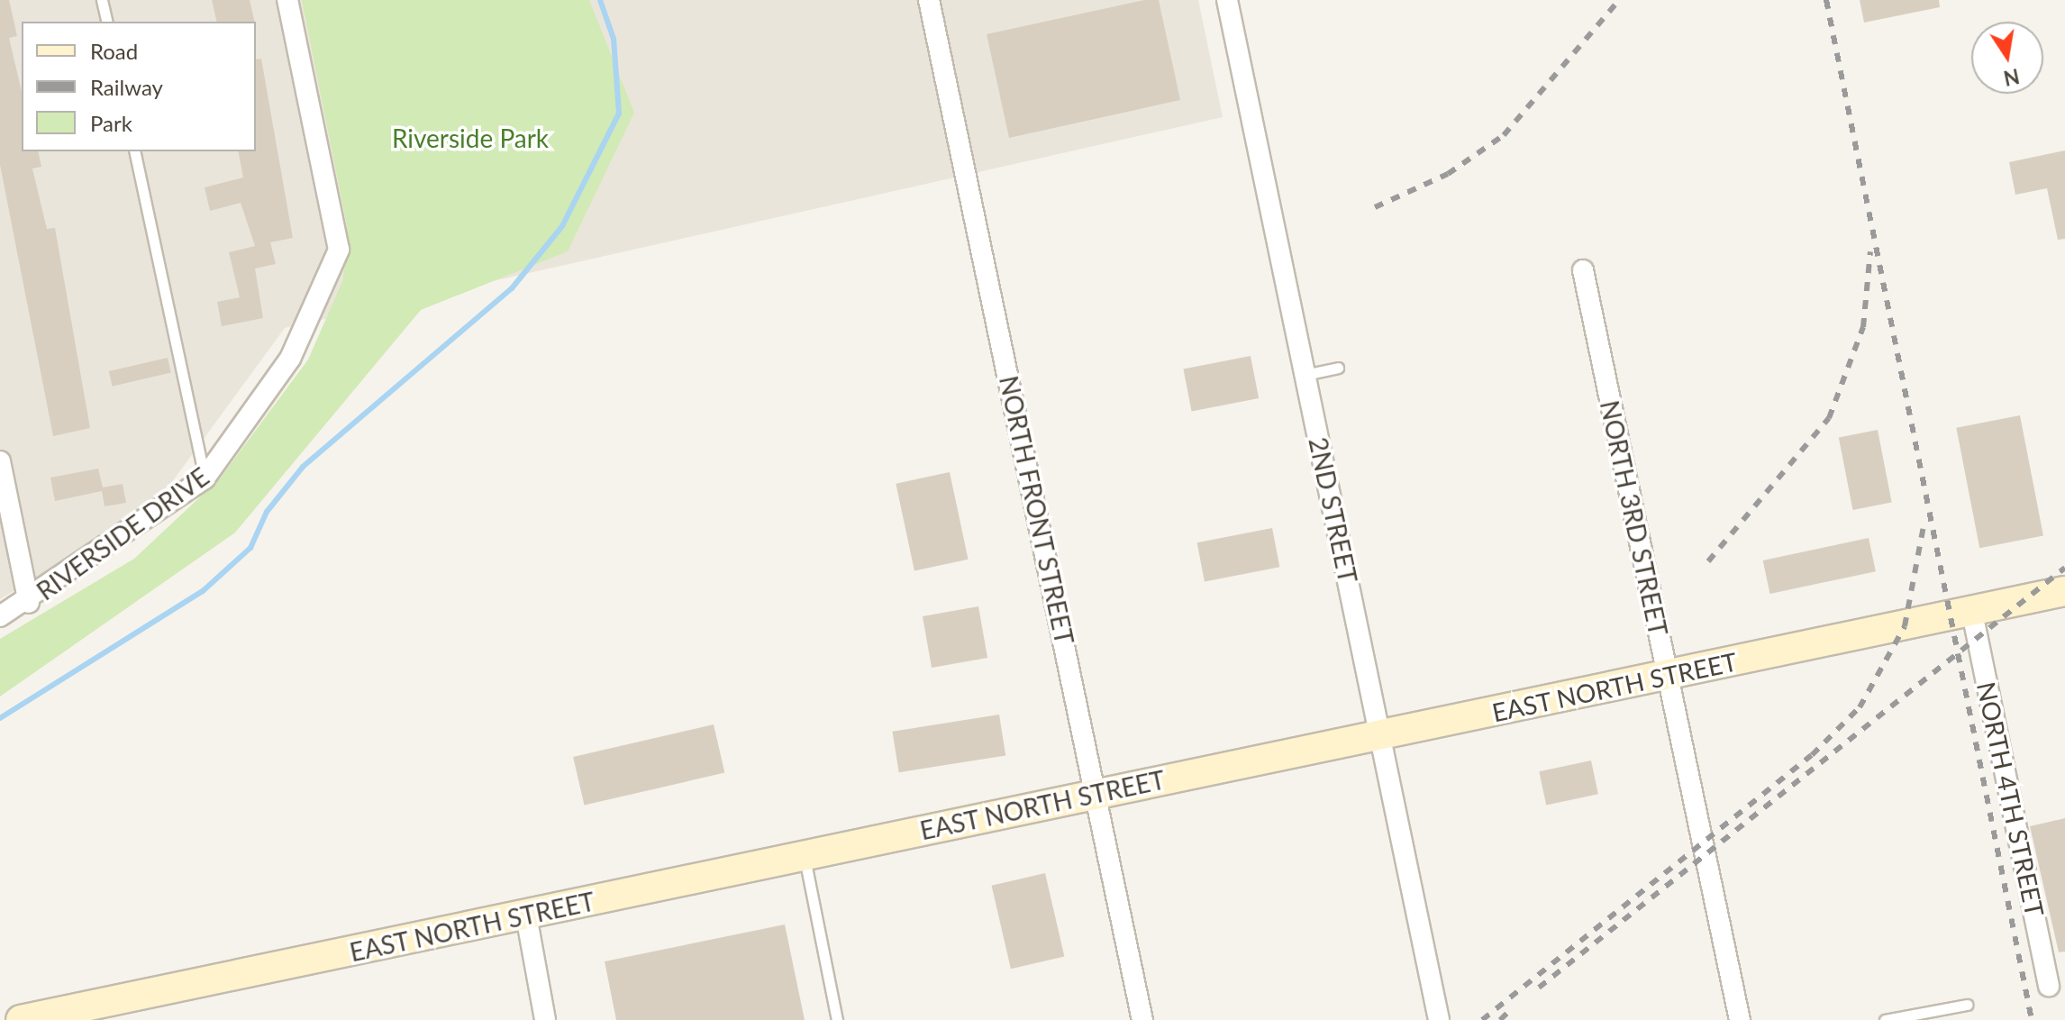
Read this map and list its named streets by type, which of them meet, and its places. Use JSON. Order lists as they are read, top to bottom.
{
  "streets": {
    "street": [
      "NORTH FRONT STREET",
      "2ND STREET",
      "NORTH 3RD STREET",
      "RIVERSIDE DRIVE",
      "EAST NORTH STREET",
      "NORTH 4TH STREET"
    ]
  },
  "crossings": [
    ["NORTH FRONT STREET", "EAST NORTH STREET"],
    ["2ND STREET", "EAST NORTH STREET"],
    ["NORTH 3RD STREET", "EAST NORTH STREET"],
    ["EAST NORTH STREET", "NORTH 4TH STREET"]
  ],
  "parks": ["Riverside Park"],
  "legend": ["Road", "Railway", "Park"],
  "north": "bottom"
}
